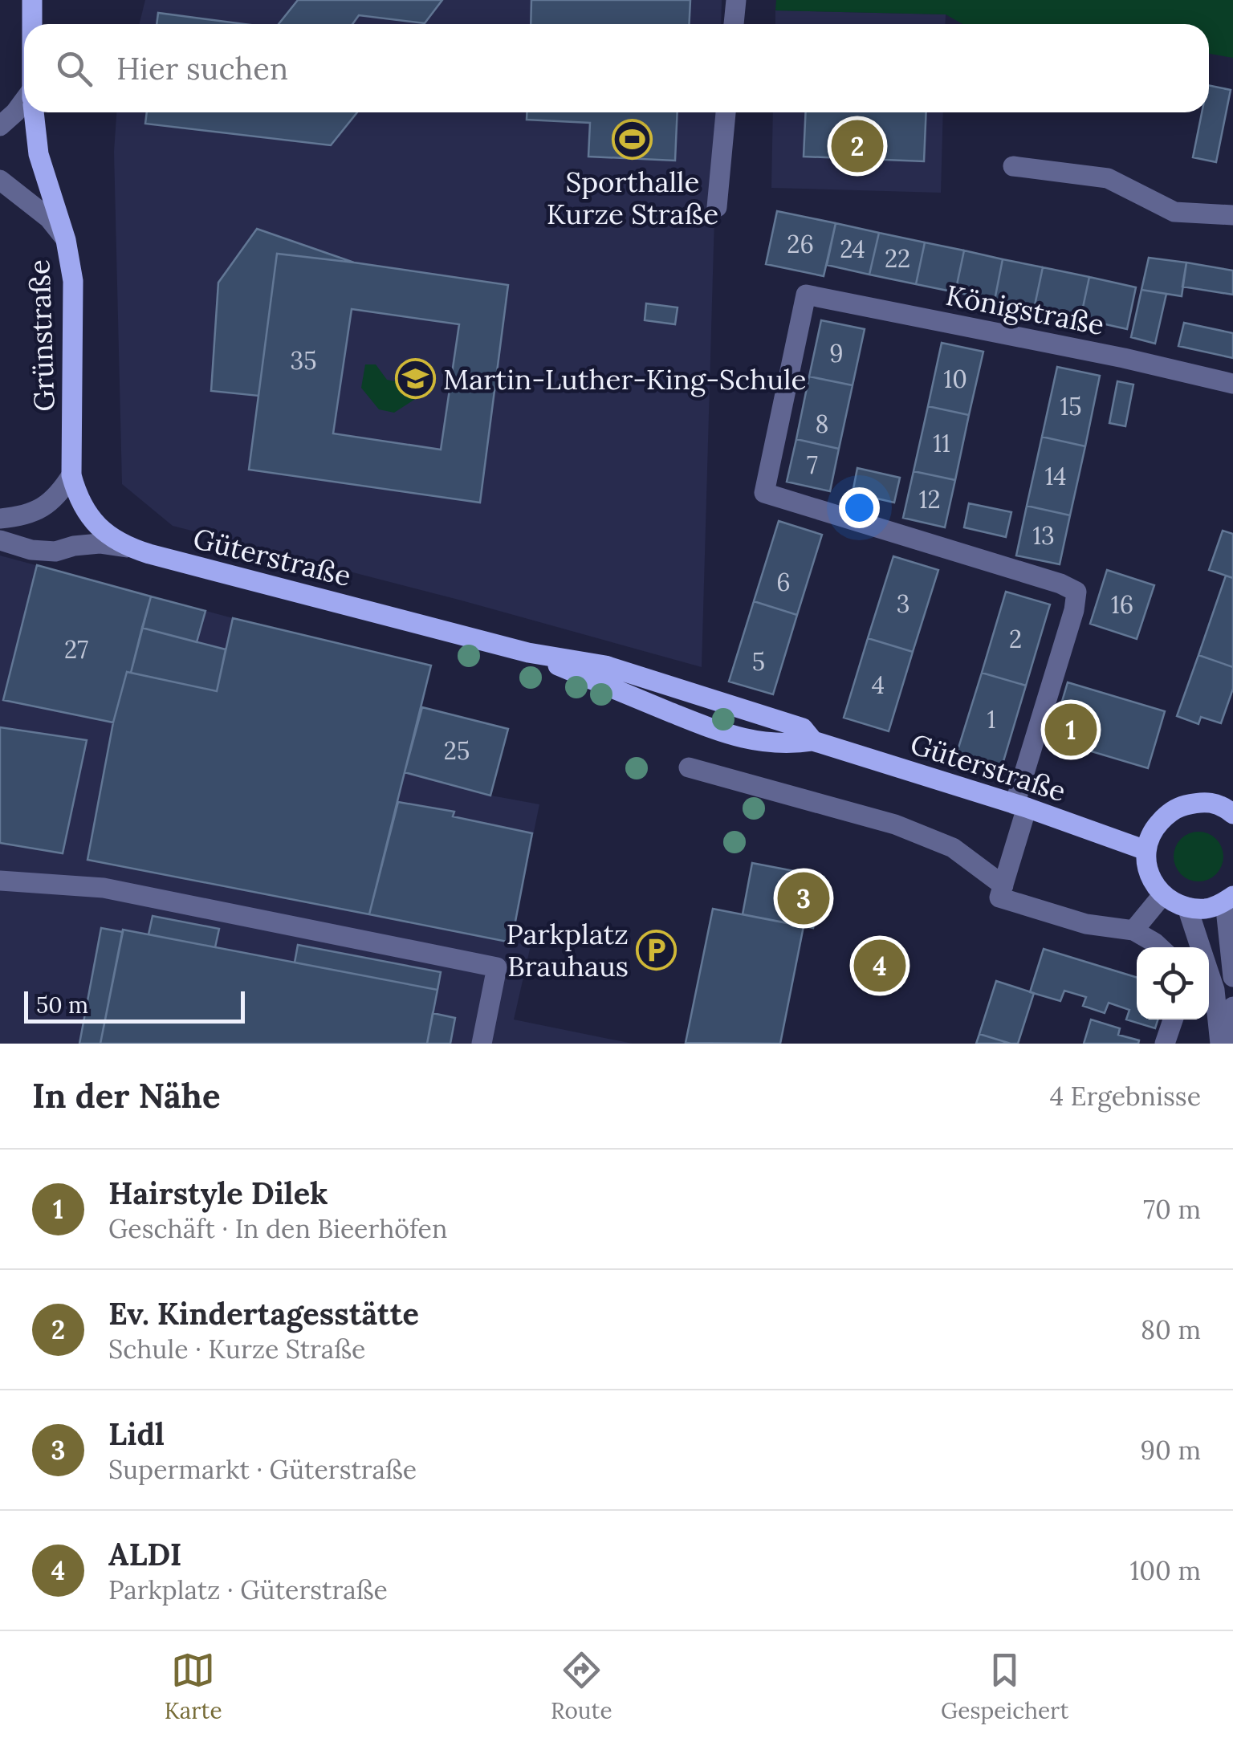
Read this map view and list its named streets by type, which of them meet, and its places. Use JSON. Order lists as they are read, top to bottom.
{
  "streets": {
    "main road": ["Grünstraße", "Güterstraße"],
    "street": ["Königstraße"]
  },
  "crossings": [
    ["Königstraße", "Güterstraße"],
    ["Grünstraße", "Güterstraße"]
  ],
  "places": {
    "sports": ["Sporthalle Kurze Straße"],
    "school or university": ["Martin-Luther-King-Schule"],
    "parking": ["Parkplatz Brauhaus"]
  },
  "house_numbers": [
    "26",
    "24",
    "22",
    "9",
    "35",
    "10",
    "15",
    "8",
    "11",
    "7",
    "14",
    "12",
    "13",
    "6",
    "3",
    "16",
    "2",
    "27",
    "5",
    "4",
    "1",
    "25"
  ],
  "scale_bar": "50 m",
  "page": {
    "search": "Hier suchen",
    "pins": [
      "2",
      "1",
      "3",
      "4"
    ],
    "scale": "50 m",
    "heading": ["In der Nähe", "4 Ergebnisse"],
    "list": [
      {
        "mark": "1",
        "name": "Hairstyle Dilek",
        "note": "Geschäft · In den Bieerhöfen",
        "value": "70 m"
      },
      {
        "mark": "2",
        "name": "Ev. Kindertagesstätte",
        "note": "Schule · Kurze Straße",
        "value": "80 m"
      },
      {
        "mark": "3",
        "name": "Lidl",
        "note": "Supermarkt · Güterstraße",
        "value": "90 m"
      },
      {
        "mark": "4",
        "name": "ALDI",
        "note": "Parkplatz · Güterstraße",
        "value": "100 m"
      }
    ],
    "nav": ["Karte", "Route", "Gespeichert"]
  }
}
